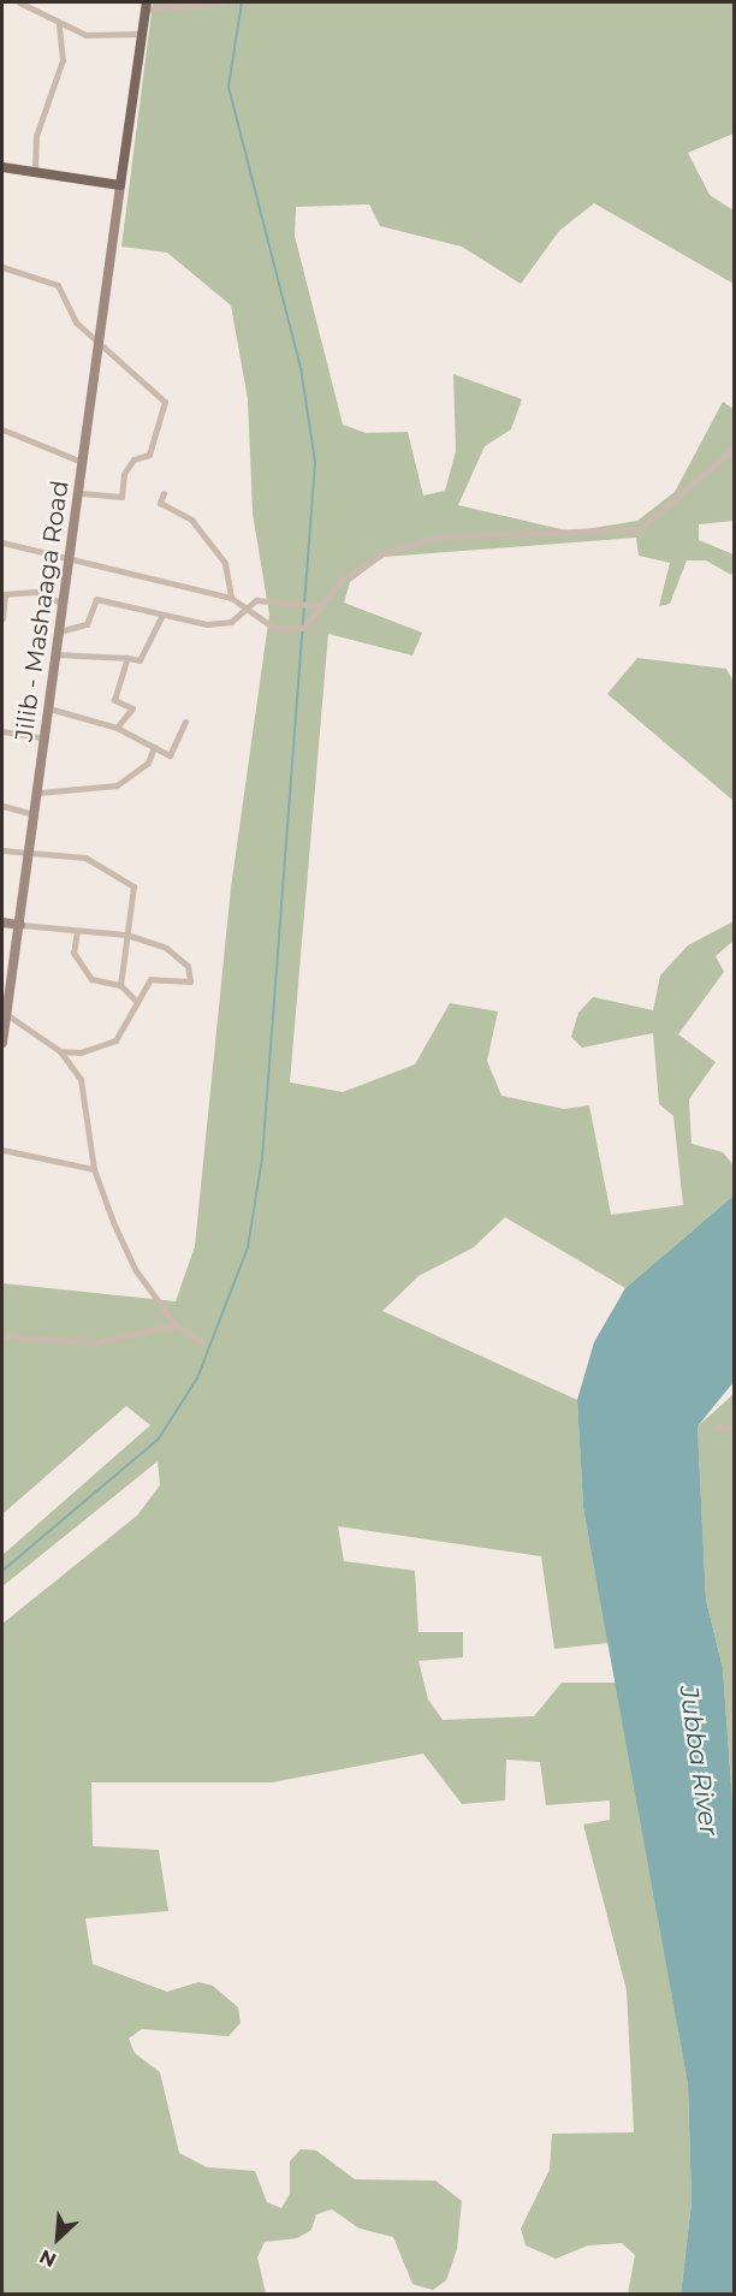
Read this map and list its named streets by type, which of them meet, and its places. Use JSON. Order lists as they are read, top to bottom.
{
  "streets": {
    "main road": ["Jilib - Mashaaga Road"]
  },
  "water": ["Jubba River"],
  "north": "bottom left"
}
